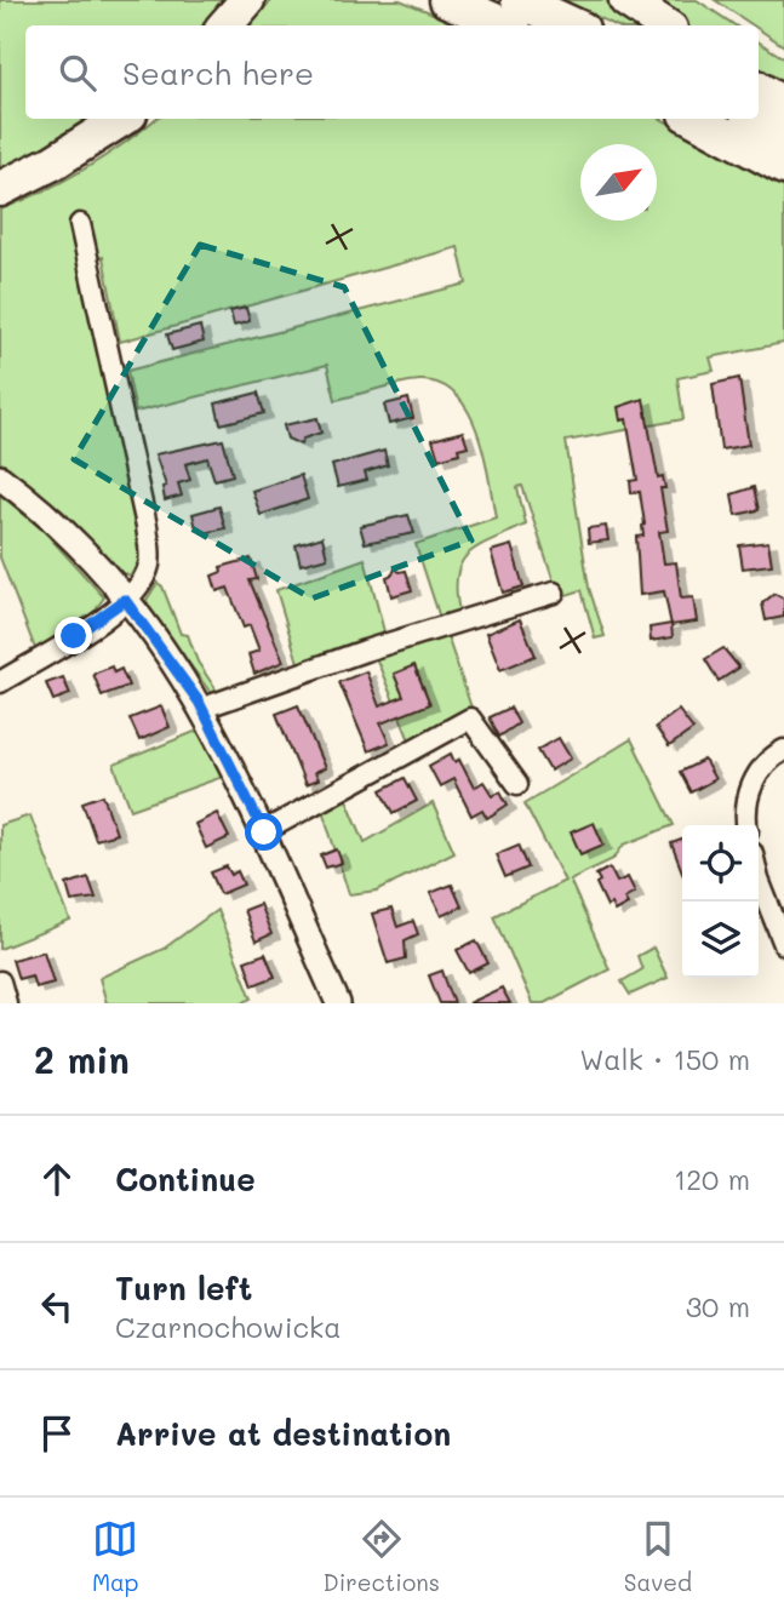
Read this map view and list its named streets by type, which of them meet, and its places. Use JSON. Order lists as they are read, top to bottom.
{
  "north": "top right",
  "page": {
    "search": "Search here",
    "heading": ["2 min", "Walk · 150 m"],
    "list": [
      ["Continue", "120 m"],
      ["Turn left", "Czarnochowicka", "30 m"],
      "Arrive at destination"
    ],
    "nav": ["Map", "Directions", "Saved"]
  }
}
